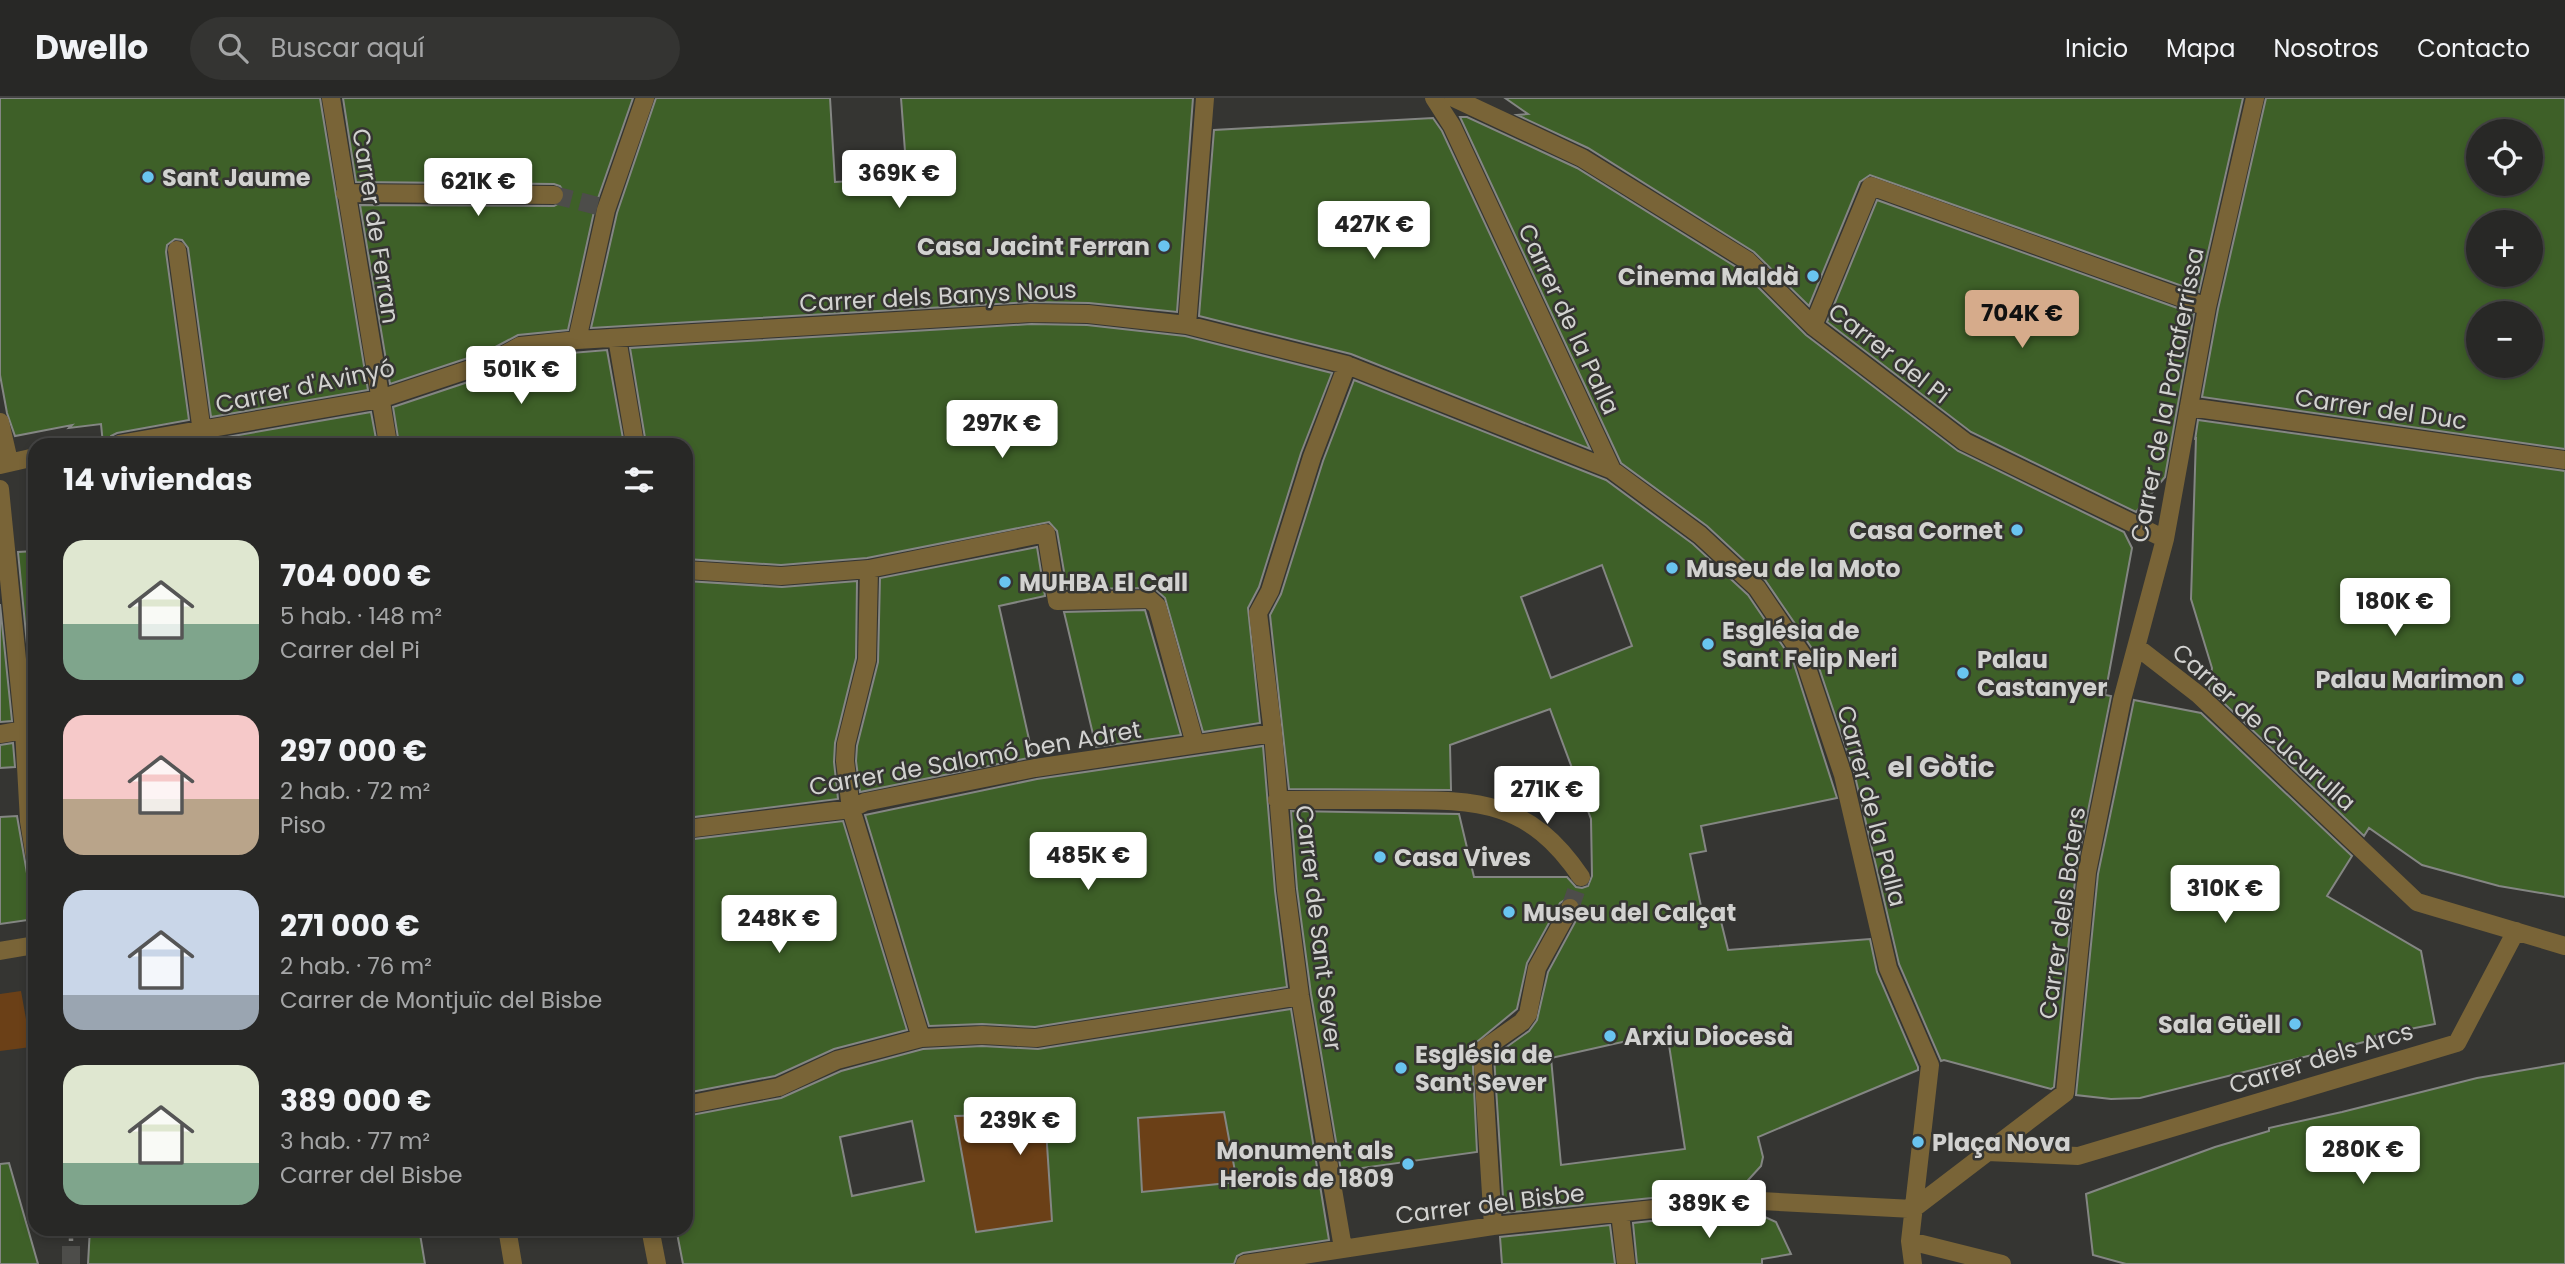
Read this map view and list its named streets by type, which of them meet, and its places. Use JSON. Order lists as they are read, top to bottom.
{
  "streets": {
    "street": [
      "Carrer de Ferran",
      "Carrer dels Banys Nous",
      "Carrer de la Palla",
      "Carrer del Pi",
      "Carrer d'Avinyó",
      "Carrer de la Portaferrissa",
      "Carrer del Duc",
      "Carrer de Cucurulla",
      "Carrer de Salomó ben Adret",
      "Carrer dels Boters",
      "Carrer de Sant Sever",
      "Carrer dels Arcs",
      "Carrer del Bisbe"
    ]
  },
  "crossings": [
    ["Carrer de Ferran", "Carrer d'Avinyó"],
    ["Carrer dels Banys Nous", "Carrer de la Palla"],
    ["Carrer dels Banys Nous", "Carrer d'Avinyó"],
    ["Carrer dels Banys Nous", "Carrer de Sant Sever"],
    ["Carrer de la Palla", "Carrer del Bisbe"],
    ["Carrer del Pi", "Carrer de la Portaferrissa"],
    ["Carrer de la Portaferrissa", "Carrer del Duc"],
    ["Carrer de la Portaferrissa", "Carrer de Cucurulla"],
    ["Carrer de la Portaferrissa", "Carrer dels Boters"],
    ["Carrer de Cucurulla", "Carrer dels Arcs"],
    ["Carrer de Salomó ben Adret", "Carrer de Sant Sever"],
    ["Carrer dels Boters", "Carrer dels Arcs"],
    ["Carrer de Sant Sever", "Carrer del Bisbe"]
  ],
  "districts": ["el Gòtic"],
  "places": [
    "Sant Jaume",
    "Casa Jacint Ferran",
    "Cinema Maldà",
    "Casa Cornet",
    "Museu de la Moto",
    "MUHBA El Call",
    "Església de Sant Felip Neri",
    "Palau Castanyer",
    "Palau Marimon",
    "Casa Vives",
    "Museu del Calçat",
    "Sala Güell",
    "Arxiu Diocesà",
    "Església de Sant Sever",
    "Plaça Nova",
    "Monument als Herois de 1809"
  ],
  "page": {
    "header": "Dwello",
    "search": "Buscar aquí",
    "nav": [
      "Inicio",
      "Mapa",
      "Nosotros",
      "Contacto"
    ],
    "map_buttons": ["+", "−"],
    "price": [
      "369K €",
      "621K €",
      "427K €",
      "704K €",
      "501K €",
      "297K €",
      "180K €",
      "271K €",
      "485K €",
      "310K €",
      "248K €",
      "239K €",
      "280K €",
      "389K €"
    ],
    "heading": "14 viviendas",
    "list": [
      {
        "name": "704 000 €",
        "note": "5 hab. · 148 m² · Carrer del Pi"
      },
      {
        "name": "297 000 €",
        "note": "2 hab. · 72 m² · Piso"
      },
      {
        "name": "271 000 €",
        "note": "2 hab. · 76 m² · Carrer de Montjuïc del Bisbe"
      },
      {
        "name": "389 000 €",
        "note": "3 hab. · 77 m² · Carrer del Bisbe"
      }
    ]
  }
}
